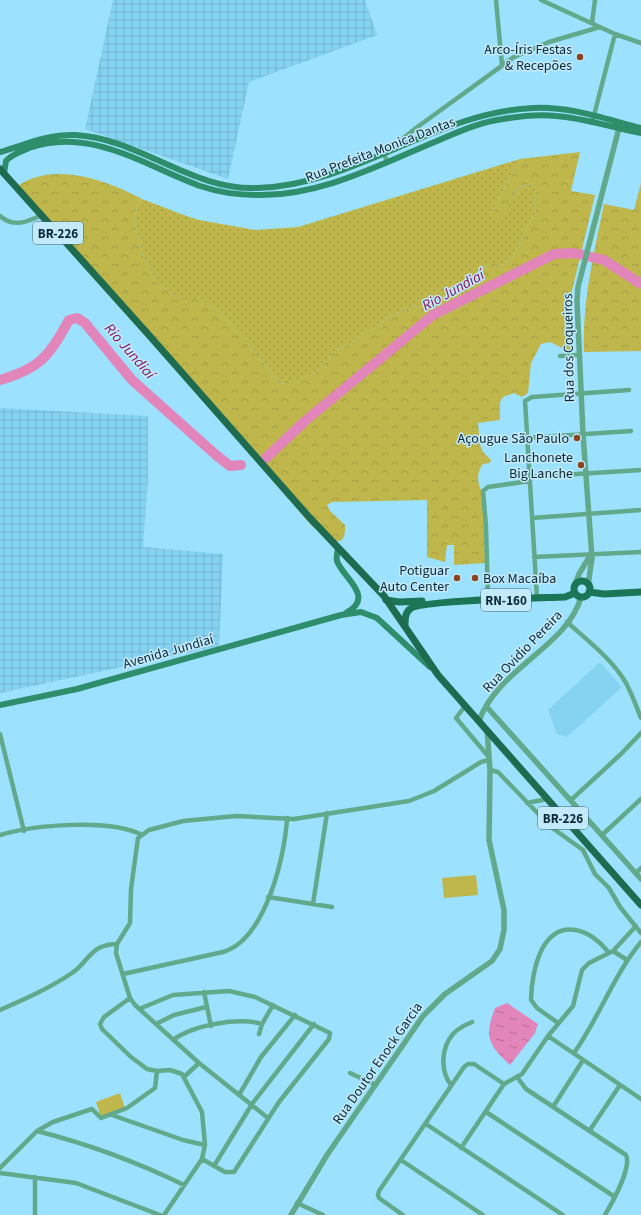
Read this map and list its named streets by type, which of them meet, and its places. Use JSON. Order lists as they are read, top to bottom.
{
  "streets": {
    "highway": ["BR-226"],
    "main road": ["Rua Prefeita Monica Dantas", "RN-160", "Avenida Jundiaí"],
    "street": ["Rua dos Coqueiros", "Rua Ovidio Pereira", "Rua Doutor Enock Garcia"]
  },
  "crossings": [
    ["Rua Prefeita Monica Dantas", "Rua dos Coqueiros"],
    ["BR-226", "RN-160"],
    ["BR-226", "Avenida Jundiaí"],
    ["BR-226", "Rua Ovidio Pereira"],
    ["BR-226", "Rua Doutor Enock Garcia"]
  ],
  "water": ["Rio Jundiaí"],
  "places": [
    "Arco-Íris Festas & Recepões",
    "Açougue São Paulo",
    "Lanchonete Big Lanche",
    "Potiguar Auto Center",
    "Box Macaíba"
  ]
}
